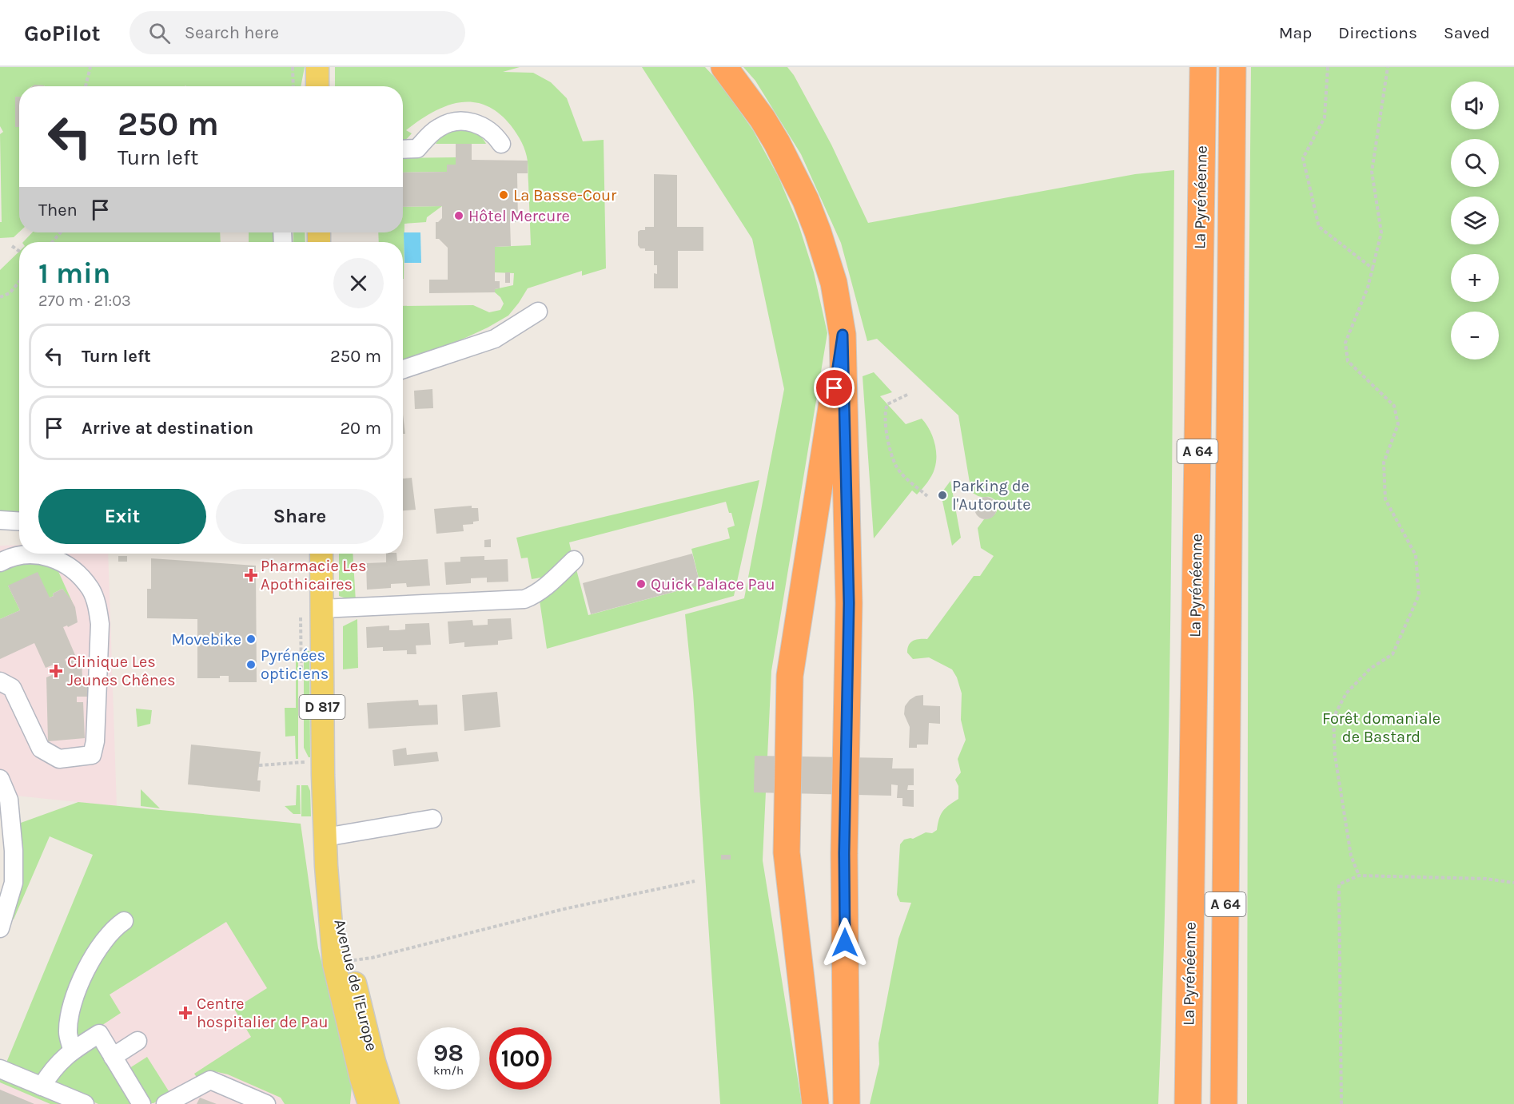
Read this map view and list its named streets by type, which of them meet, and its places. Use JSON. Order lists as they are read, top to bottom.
{
  "streets": {
    "highway": ["La Pyrénéenne", "A 64"],
    "main road": ["D 817", "Avenue de l'Europe"]
  },
  "parks": ["Forêt domaniale de Bastard"],
  "places": {
    "other": [
      "La Basse-Cour",
      "Hôtel Mercure",
      "Parking de l'Autoroute",
      "Quick Palace Pau",
      "Movebike",
      "Pyrénées opticiens"
    ],
    "health": ["Pharmacie Les Apothicaires", "Clinique Les Jeunes Chênes", "Centre hospitalier de Pau"]
  },
  "page": {
    "header": "GoPilot",
    "search": "Search here",
    "nav": ["Map", "Directions", "Saved"],
    "map_buttons": ["+", "−"],
    "turn": ["250 m", "Turn left"],
    "then": "Then",
    "heading": ["1 min", "270 m · 21:03"],
    "list": [
      {
        "name": "Turn left",
        "value": "250 m"
      },
      {
        "name": "Arrive at destination",
        "value": "20 m"
      }
    ],
    "buttons": ["Exit", "Share"],
    "speed": "98 km/h",
    "limit": "100"
  }
}
